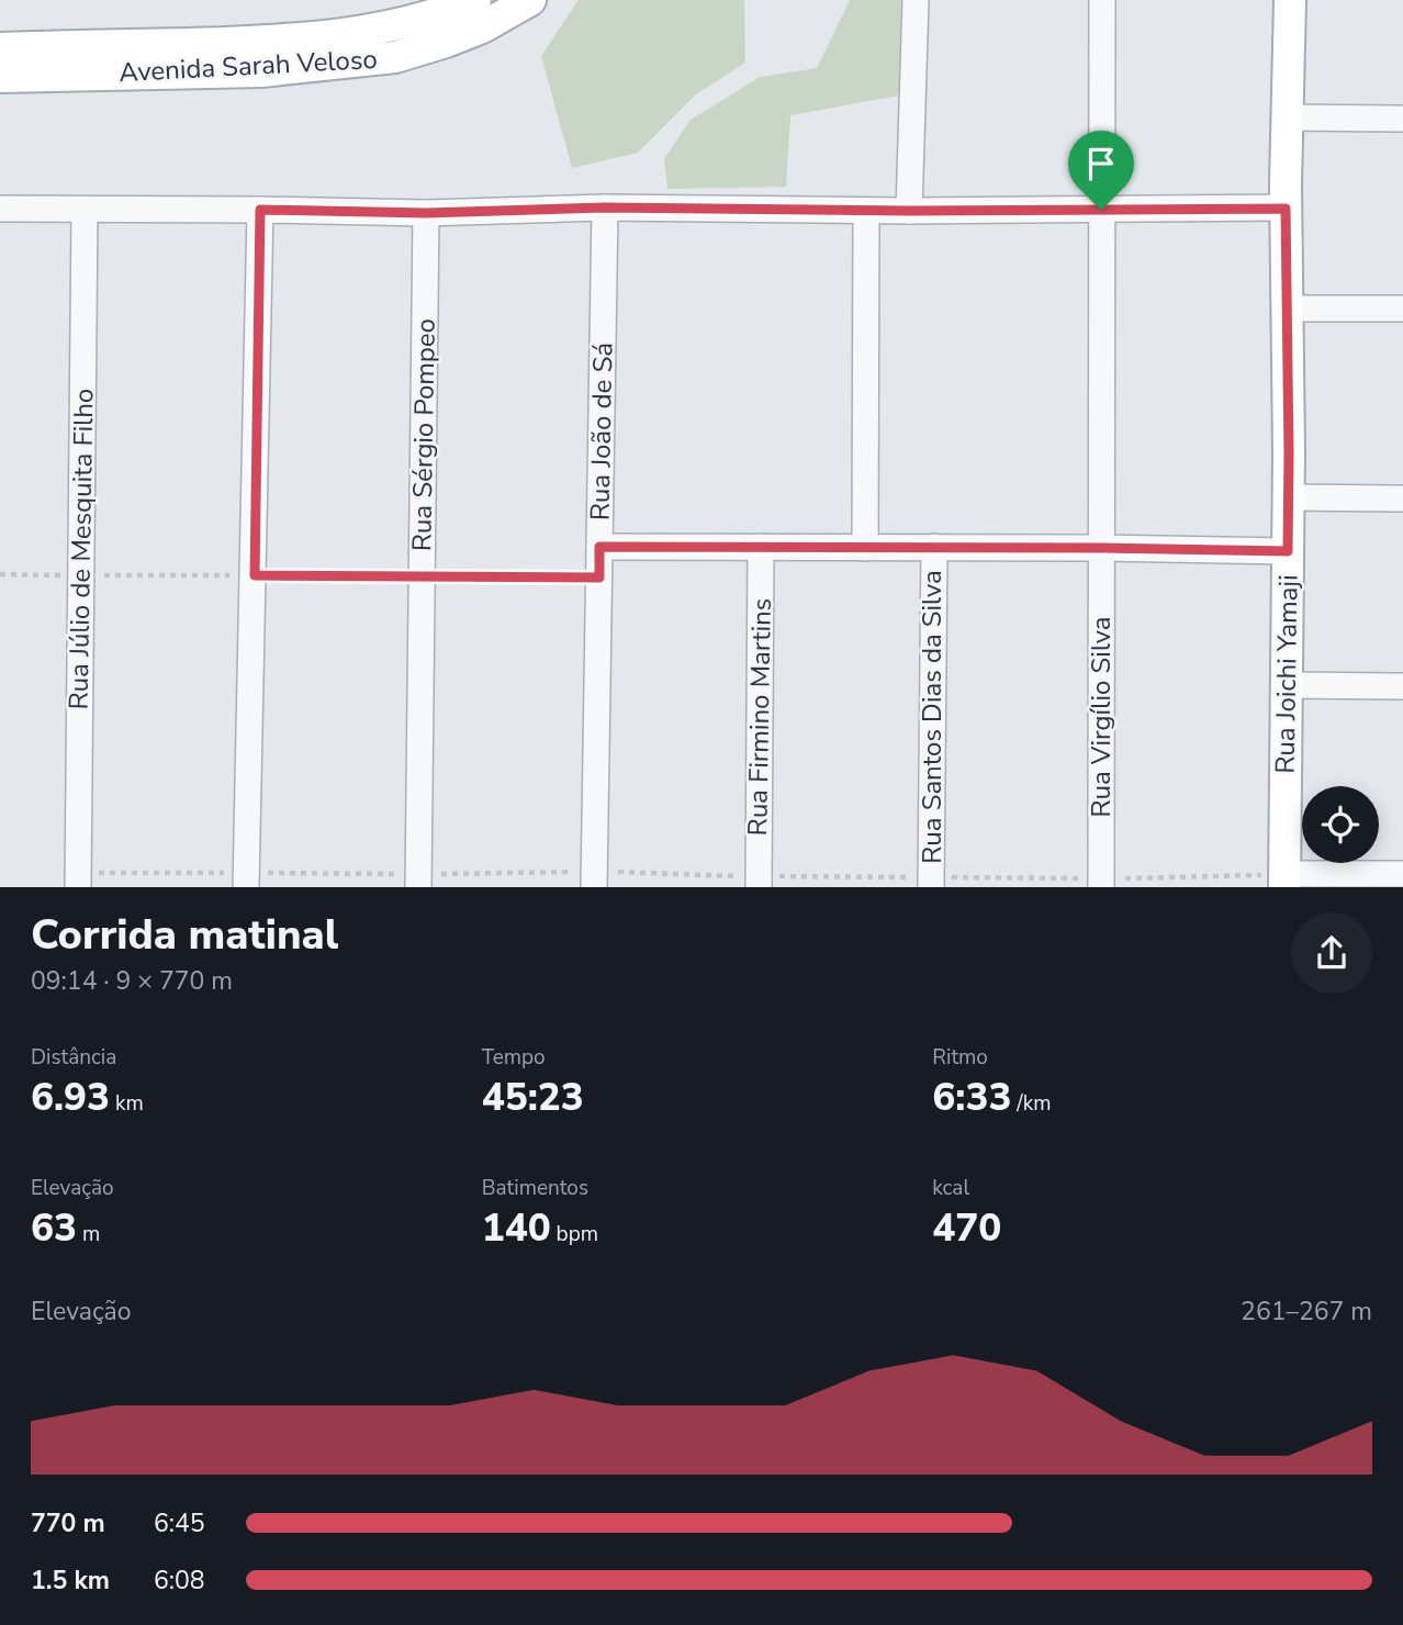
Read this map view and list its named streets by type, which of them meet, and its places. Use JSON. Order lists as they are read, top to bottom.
{
  "streets": {
    "main road": ["Avenida Sarah Veloso", "Rua Joichi Yamaji"],
    "street": [
      "Rua João de Sá",
      "Rua Sérgio Pompeo",
      "Rua Júlio de Mesquita Filho",
      "Rua Firmino Martins",
      "Rua Santos Dias da Silva",
      "Rua Virgílio Silva"
    ]
  },
  "page": {
    "heading": ["Corrida matinal", "09:14 · 9 × 770 m"],
    "stats": [
      ["Distância", "6.93 km"],
      ["Tempo", "45:23"],
      ["Ritmo", "6:33 /km"],
      ["Elevação", "63 m"],
      ["Batimentos", "140 bpm"],
      ["kcal", "470"]
    ],
    "chart": ["Elevação", "261–267 m"],
    "list": [
      {
        "name": "770 m",
        "note": "6:45"
      },
      {
        "name": "1.5 km",
        "note": "6:08"
      }
    ]
  }
}
